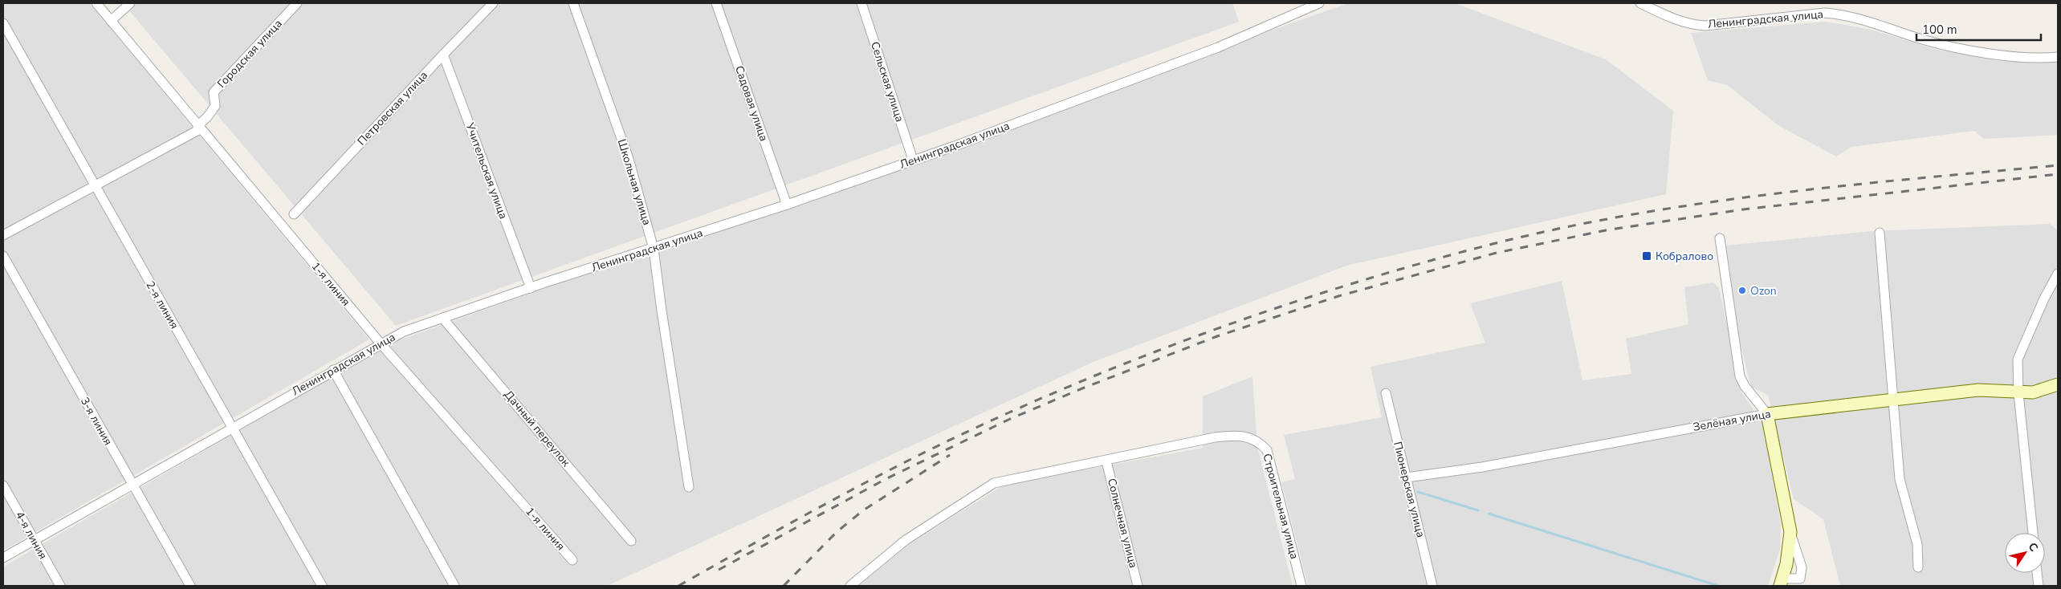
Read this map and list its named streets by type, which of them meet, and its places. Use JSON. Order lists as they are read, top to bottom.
{
  "streets": {
    "street": [
      "Ленинградская улица",
      "Городская улица",
      "Сельская улица",
      "Садовая улица",
      "Петровская улица",
      "Учительская улица",
      "Школьная улица",
      "1-я линия",
      "2-я линия",
      "Зелёная улица",
      "3-я линия",
      "Дачный переулок",
      "Пионерская улица",
      "Строительная улица",
      "Солнечная улица",
      "4-я линия"
    ]
  },
  "crossings": [
    ["Ленинградская улица", "Сельская улица"],
    ["Ленинградская улица", "Садовая улица"],
    ["Ленинградская улица", "Учительская улица"],
    ["Ленинградская улица", "Школьная улица"],
    ["Ленинградская улица", "1-я линия"],
    ["Ленинградская улица", "2-я линия"],
    ["Ленинградская улица", "3-я линия"],
    ["Ленинградская улица", "Дачный переулок"],
    ["Ленинградская улица", "4-я линия"],
    ["Городская улица", "1-я линия"],
    ["Городская улица", "2-я линия"],
    ["Петровская улица", "Учительская улица"],
    ["Зелёная улица", "Пионерская улица"],
    ["Строительная улица", "Солнечная улица"]
  ],
  "places": {
    "transit": ["Кобралово"],
    "other": ["Ozon"]
  },
  "scale_bar": "100 m",
  "north": "top right"
}
